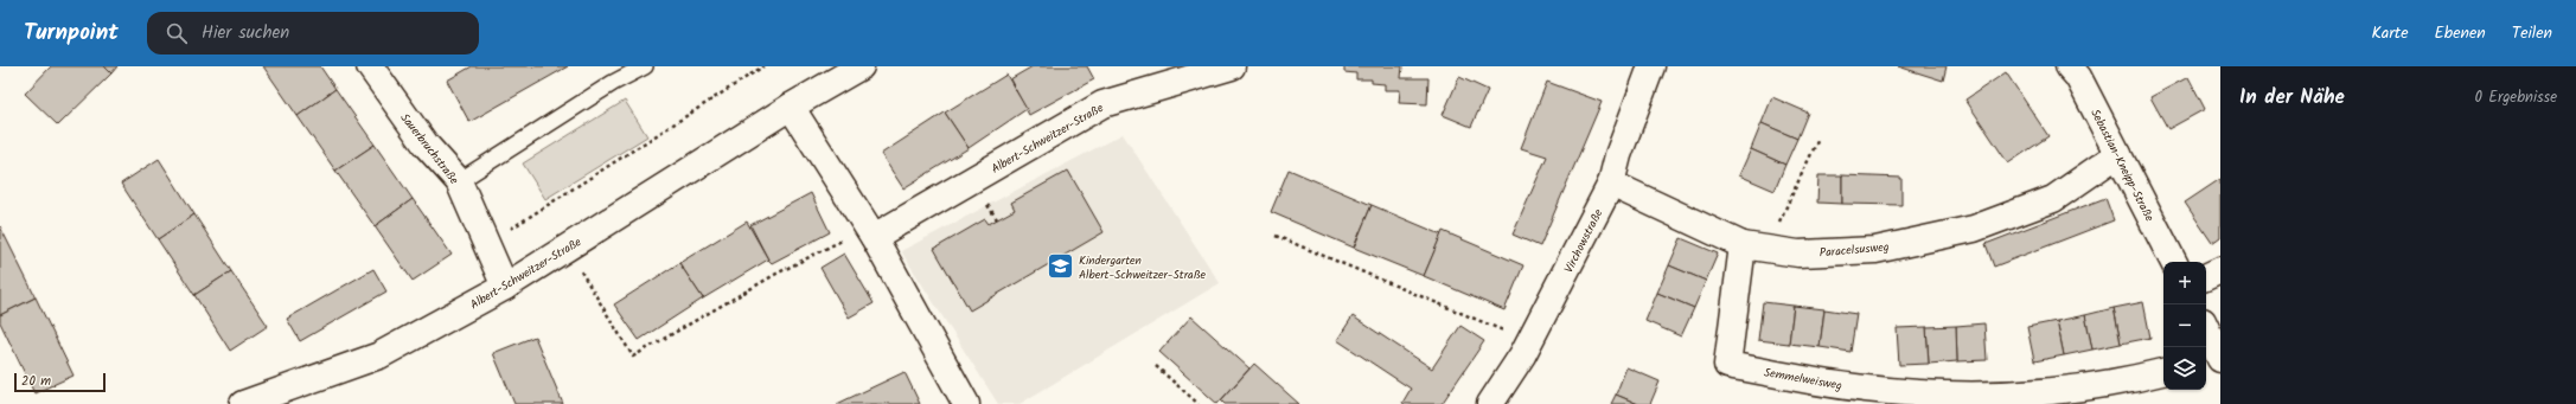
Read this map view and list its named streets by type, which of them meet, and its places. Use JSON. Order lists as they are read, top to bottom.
{
  "streets": {
    "street": [
      "Albert-Schweitzer-Straße",
      "Sauerbruchstraße",
      "Sebastian-Kneipp-Straße",
      "Virchowstraße",
      "Paracelsusweg",
      "Semmelweisweg"
    ]
  },
  "crossings": [
    ["Albert-Schweitzer-Straße", "Sauerbruchstraße"],
    ["Sebastian-Kneipp-Straße", "Paracelsusweg"],
    ["Virchowstraße", "Paracelsusweg"],
    ["Paracelsusweg", "Semmelweisweg"]
  ],
  "places": {
    "school or university": ["Kindergarten Albert-Schweitzer-Straße"]
  },
  "scale_bar": "20 m",
  "page": {
    "header": "Turnpoint",
    "search": "Hier suchen",
    "nav": ["Karte", "Ebenen", "Teilen"],
    "heading": ["In der Nähe", "0 Ergebnisse"],
    "map_buttons": ["+", "−"],
    "scale": "20 m"
  }
}
